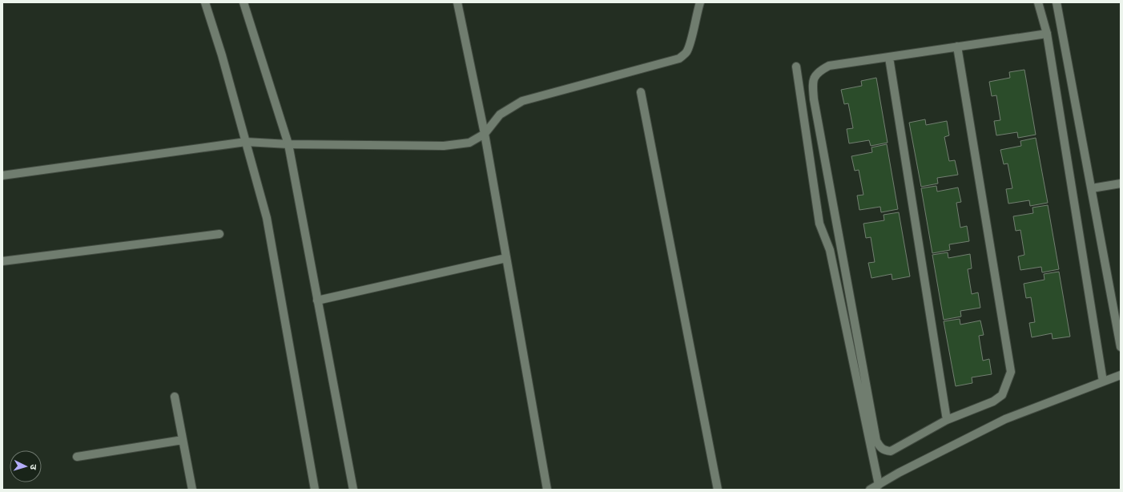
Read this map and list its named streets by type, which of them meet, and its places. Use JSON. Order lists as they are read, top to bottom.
{
  "north": "right"
}
